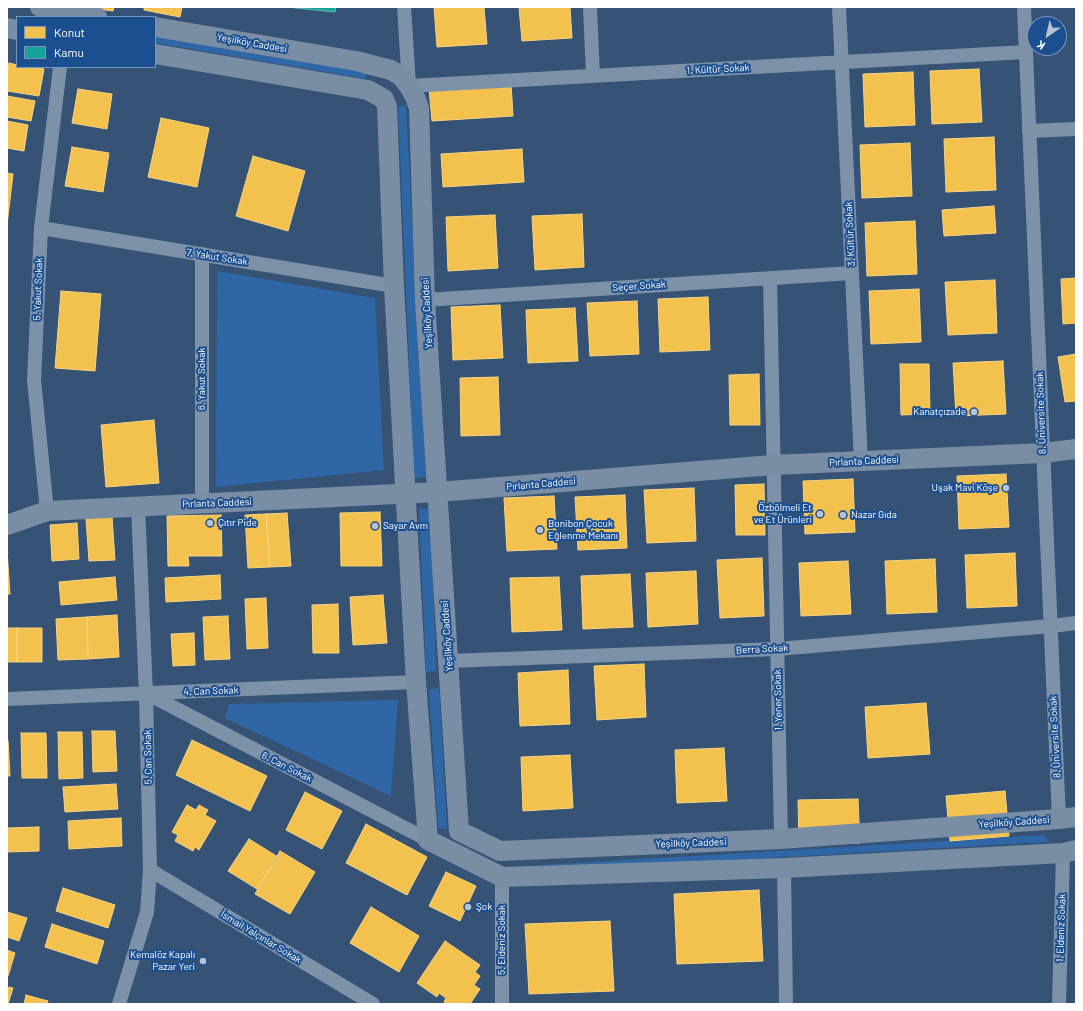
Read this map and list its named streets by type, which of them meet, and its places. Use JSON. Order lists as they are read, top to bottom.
{
  "streets": {
    "street": [
      "Yeşilköy Caddesi",
      "1. Kültür Sokak",
      "3. Kültür Sokak",
      "7. Yakut Sokak",
      "Seçer Sokak",
      "5. Yakut Sokak",
      "6. Yakut Sokak",
      "8. Üniversite Sokak",
      "Pırlanta Caddesi",
      "Berra Sokak",
      "4. Can Sokak",
      "1. Yener Sokak",
      "5. Can Sokak",
      "6. Can Sokak",
      "1. Eldeniz Sokak",
      "İsmail Yalçınlar Sokak",
      "5. Eldeniz Sokak"
    ]
  },
  "crossings": [
    ["Yeşilköy Caddesi", "1. Kültür Sokak"],
    ["Yeşilköy Caddesi", "Seçer Sokak"],
    ["Yeşilköy Caddesi", "8. Üniversite Sokak"],
    ["Yeşilköy Caddesi", "Pırlanta Caddesi"],
    ["Yeşilköy Caddesi", "Berra Sokak"],
    ["Yeşilköy Caddesi", "1. Yener Sokak"],
    ["1. Kültür Sokak", "3. Kültür Sokak"],
    ["1. Kültür Sokak", "8. Üniversite Sokak"],
    ["3. Kültür Sokak", "Seçer Sokak"],
    ["3. Kültür Sokak", "Pırlanta Caddesi"],
    ["7. Yakut Sokak", "5. Yakut Sokak"],
    ["7. Yakut Sokak", "6. Yakut Sokak"],
    ["Seçer Sokak", "1. Yener Sokak"],
    ["5. Yakut Sokak", "Pırlanta Caddesi"],
    ["6. Yakut Sokak", "Pırlanta Caddesi"],
    ["8. Üniversite Sokak", "Pırlanta Caddesi"],
    ["8. Üniversite Sokak", "Berra Sokak"],
    ["Pırlanta Caddesi", "1. Yener Sokak"],
    ["Pırlanta Caddesi", "5. Can Sokak"],
    ["Berra Sokak", "1. Yener Sokak"],
    ["4. Can Sokak", "5. Can Sokak"],
    ["4. Can Sokak", "6. Can Sokak"],
    ["5. Can Sokak", "6. Can Sokak"],
    ["5. Can Sokak", "İsmail Yalçınlar Sokak"]
  ],
  "places": [
    "Kanatçızade",
    "Uşak Mavi Köşe",
    "Özbölmeli Et ve Et Ürünleri",
    "Nazar Gıda",
    "Çıtır Pide",
    "Sayar Avm",
    "Bonibon Çocuk Eğlenme Mekanı",
    "Şok",
    "Kemalöz Kapalı Pazar Yeri"
  ],
  "legend": ["Konut", "Kamu"],
  "north": "bottom left"
}
